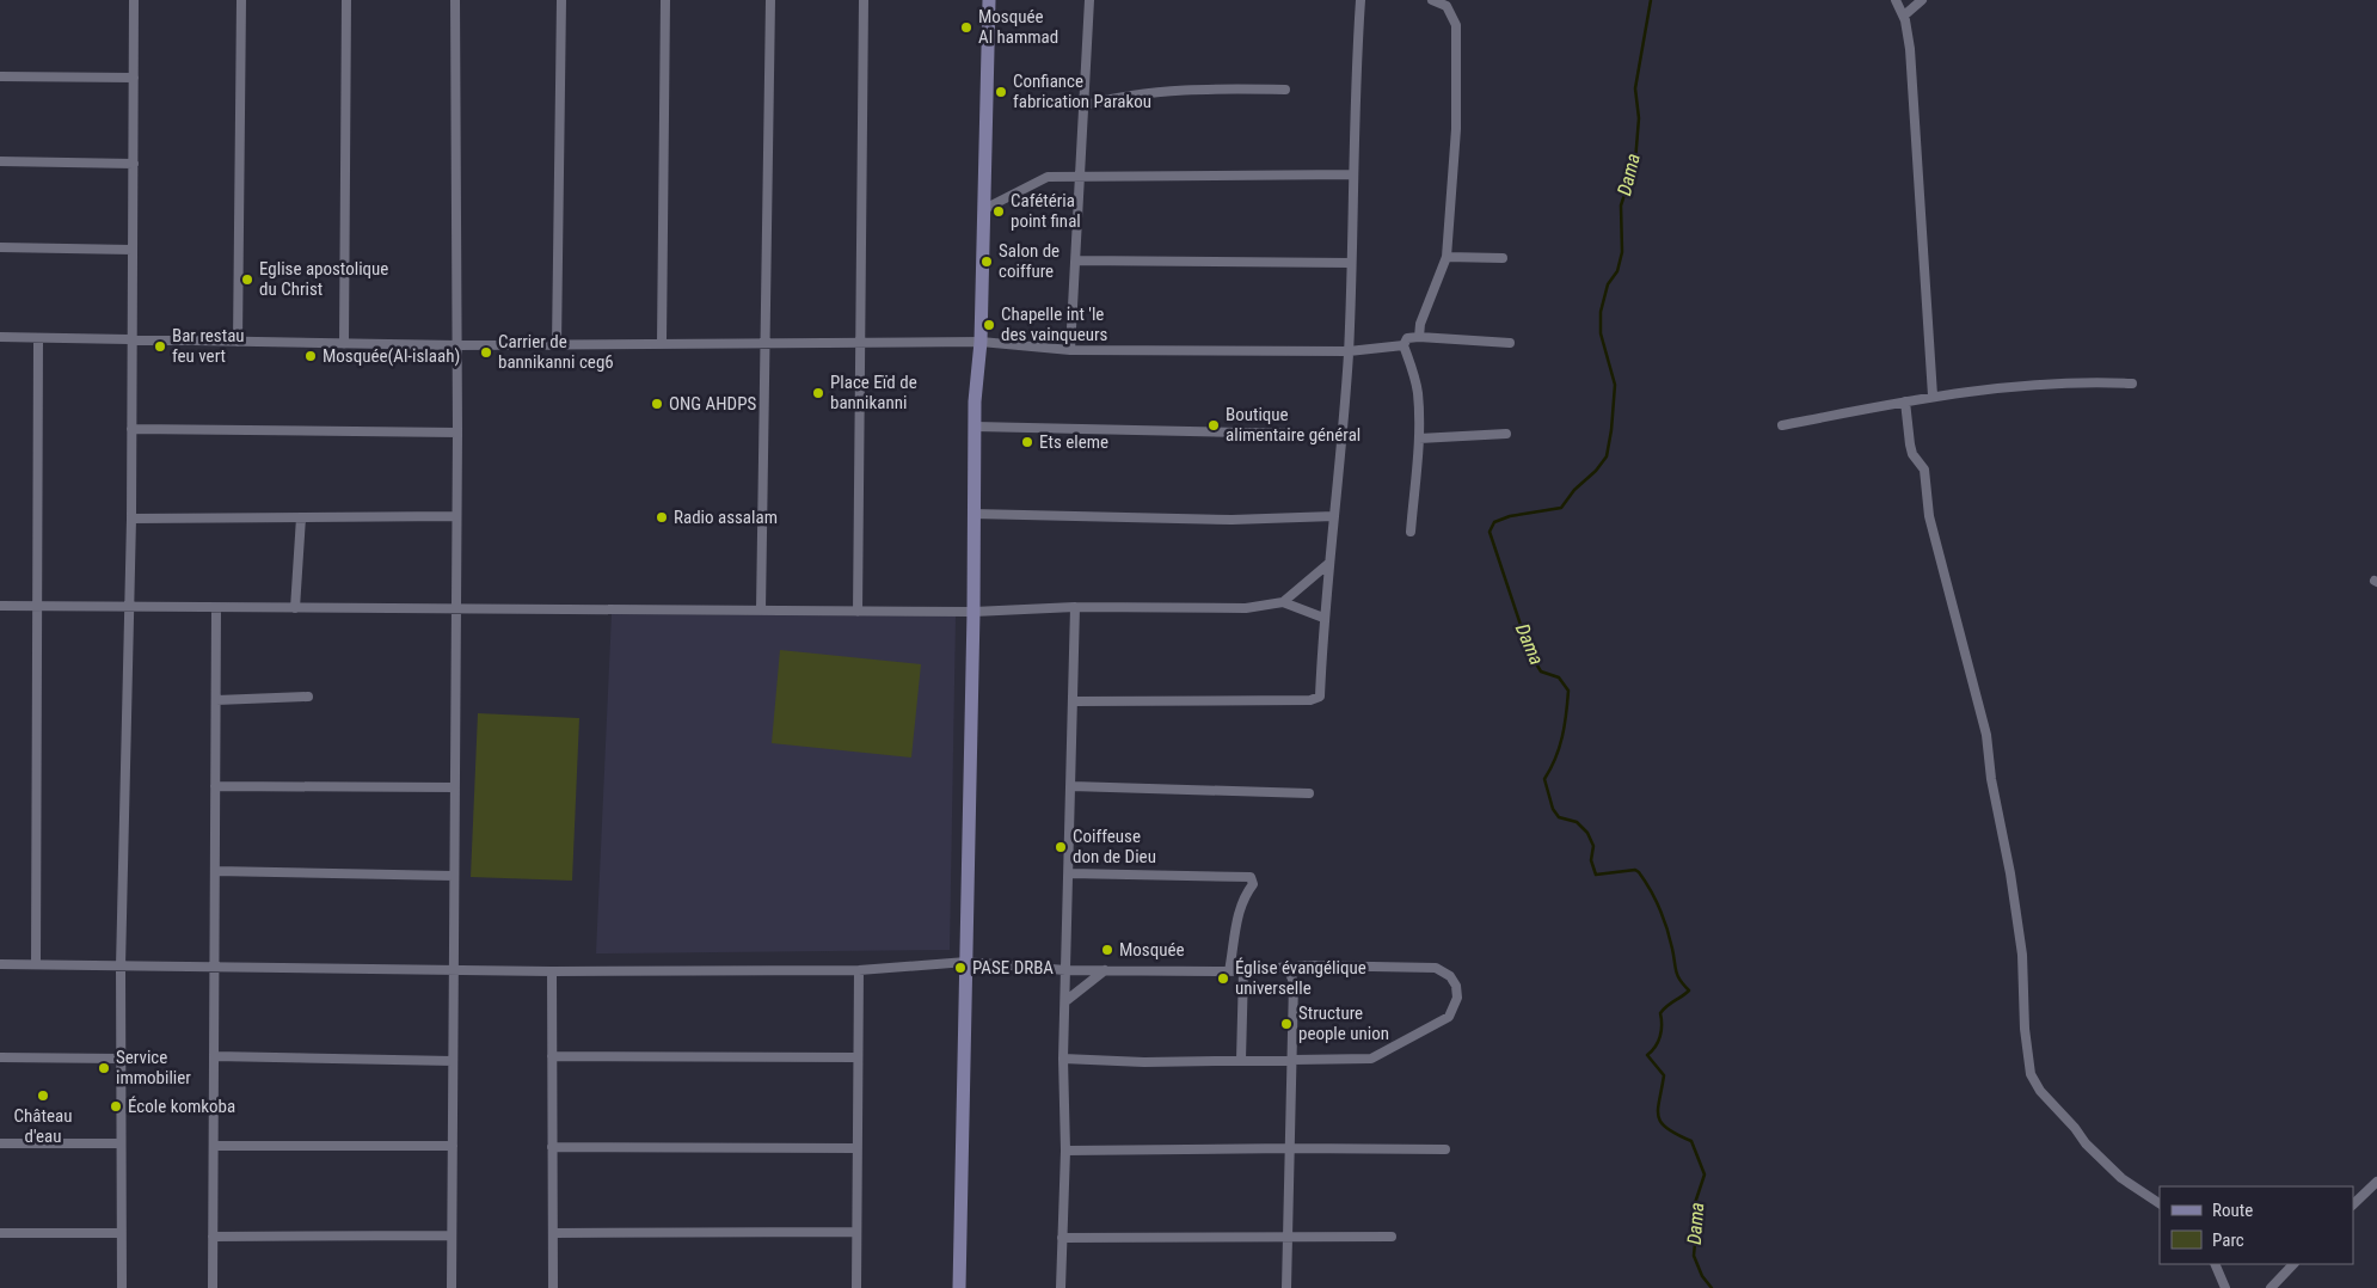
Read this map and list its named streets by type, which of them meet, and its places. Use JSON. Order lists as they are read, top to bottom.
{
  "water": ["Dama"],
  "places": [
    "Mosquée Al hammad",
    "Confiance fabrication Parakou",
    "Cafétéria point final",
    "Salon de coiffure",
    "Eglise apostolique du Christ",
    "Chapelle int 'le des vainqueurs",
    "Bar restau feu vert",
    "Carrier de bannikanni ceg6",
    "Mosquée(Al-islaah)",
    "Place Eïd de bannikanni",
    "ONG AHDPS",
    "Boutique alimentaire général",
    "Ets eleme",
    "Radio assalam",
    "Coiffeuse don de Dieu",
    "Mosquée",
    "PASE DRBA",
    "Église évangélique universelle",
    "Structure people union",
    "Service immobilier",
    "Château d'eau",
    "École komkoba"
  ],
  "legend": ["Route", "Parc"]
}
